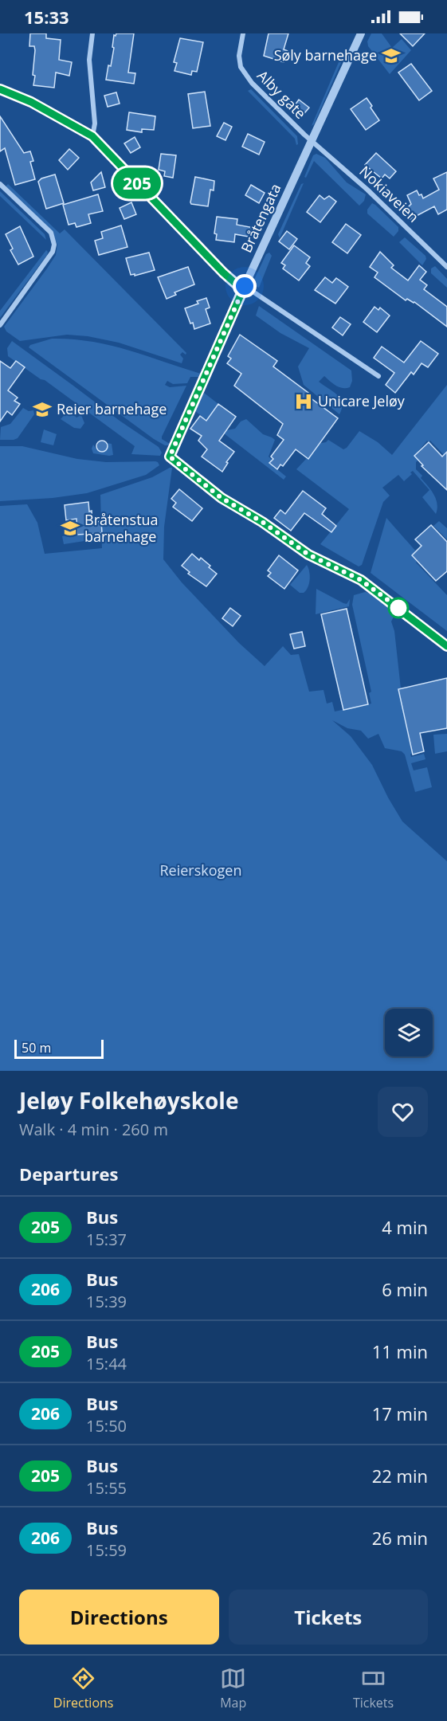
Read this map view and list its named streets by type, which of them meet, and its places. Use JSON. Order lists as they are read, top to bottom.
{
  "streets": {
    "street": ["Alby gate", "Nokiaveien", "Bråtengata"]
  },
  "crossings": [
    ["Alby gate", "Nokiaveien"],
    ["Alby gate", "Bråtengata"],
    ["Nokiaveien", "Bråtengata"]
  ],
  "parks": ["Reierskogen"],
  "places": {
    "school or university": ["Søly barnehage", "Reier barnehage", "Bråtenstua barnehage"],
    "hospital": ["Unicare Jeløy"]
  },
  "lines": ["bus line 205"],
  "scale_bar": "50 m",
  "page": {
    "status": "15:33",
    "on_map": "205",
    "scale": "50 m",
    "heading": [
      ["Jeløy Folkehøyskole", "Walk · 4 min · 260 m"],
      "Departures"
    ],
    "list": [
      {
        "mark": "205",
        "name": "Bus",
        "note": "15:37",
        "value": "4 min"
      },
      {
        "mark": "206",
        "name": "Bus",
        "note": "15:39",
        "value": "6 min"
      },
      {
        "mark": "205",
        "name": "Bus",
        "note": "15:44",
        "value": "11 min"
      },
      {
        "mark": "206",
        "name": "Bus",
        "note": "15:50",
        "value": "17 min"
      },
      {
        "mark": "205",
        "name": "Bus",
        "note": "15:55",
        "value": "22 min"
      },
      {
        "mark": "206",
        "name": "Bus",
        "note": "15:59",
        "value": "26 min"
      }
    ],
    "buttons": ["Directions", "Tickets"],
    "tabs": ["Directions", "Map", "Tickets"]
  }
}
